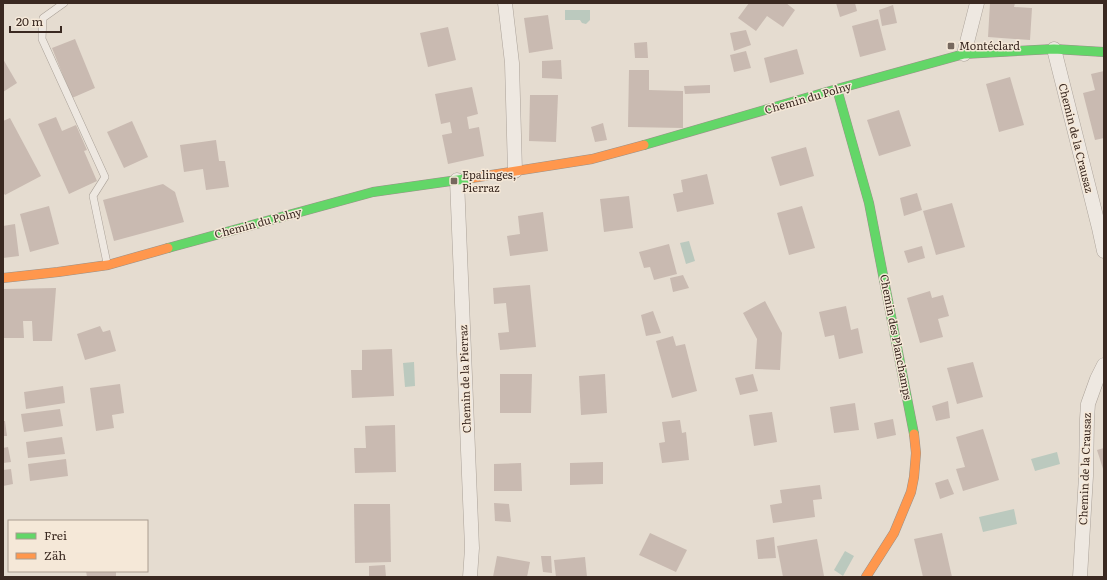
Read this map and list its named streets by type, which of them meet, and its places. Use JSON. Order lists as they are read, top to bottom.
{
  "streets": {
    "street": [
      "Chemin du Polny",
      "Chemin de la Crausaz",
      "Chemin des Planchamps",
      "Chemin de la Pierraz"
    ]
  },
  "crossings": [
    ["Chemin du Polny", "Chemin de la Crausaz"],
    ["Chemin du Polny", "Chemin des Planchamps"],
    ["Chemin du Polny", "Chemin de la Pierraz"]
  ],
  "places": {
    "transit": ["Montéclard", "Epalinges, Pierraz"]
  },
  "legend": ["Frei", "Zäh"],
  "scale_bar": "20 m"
}
